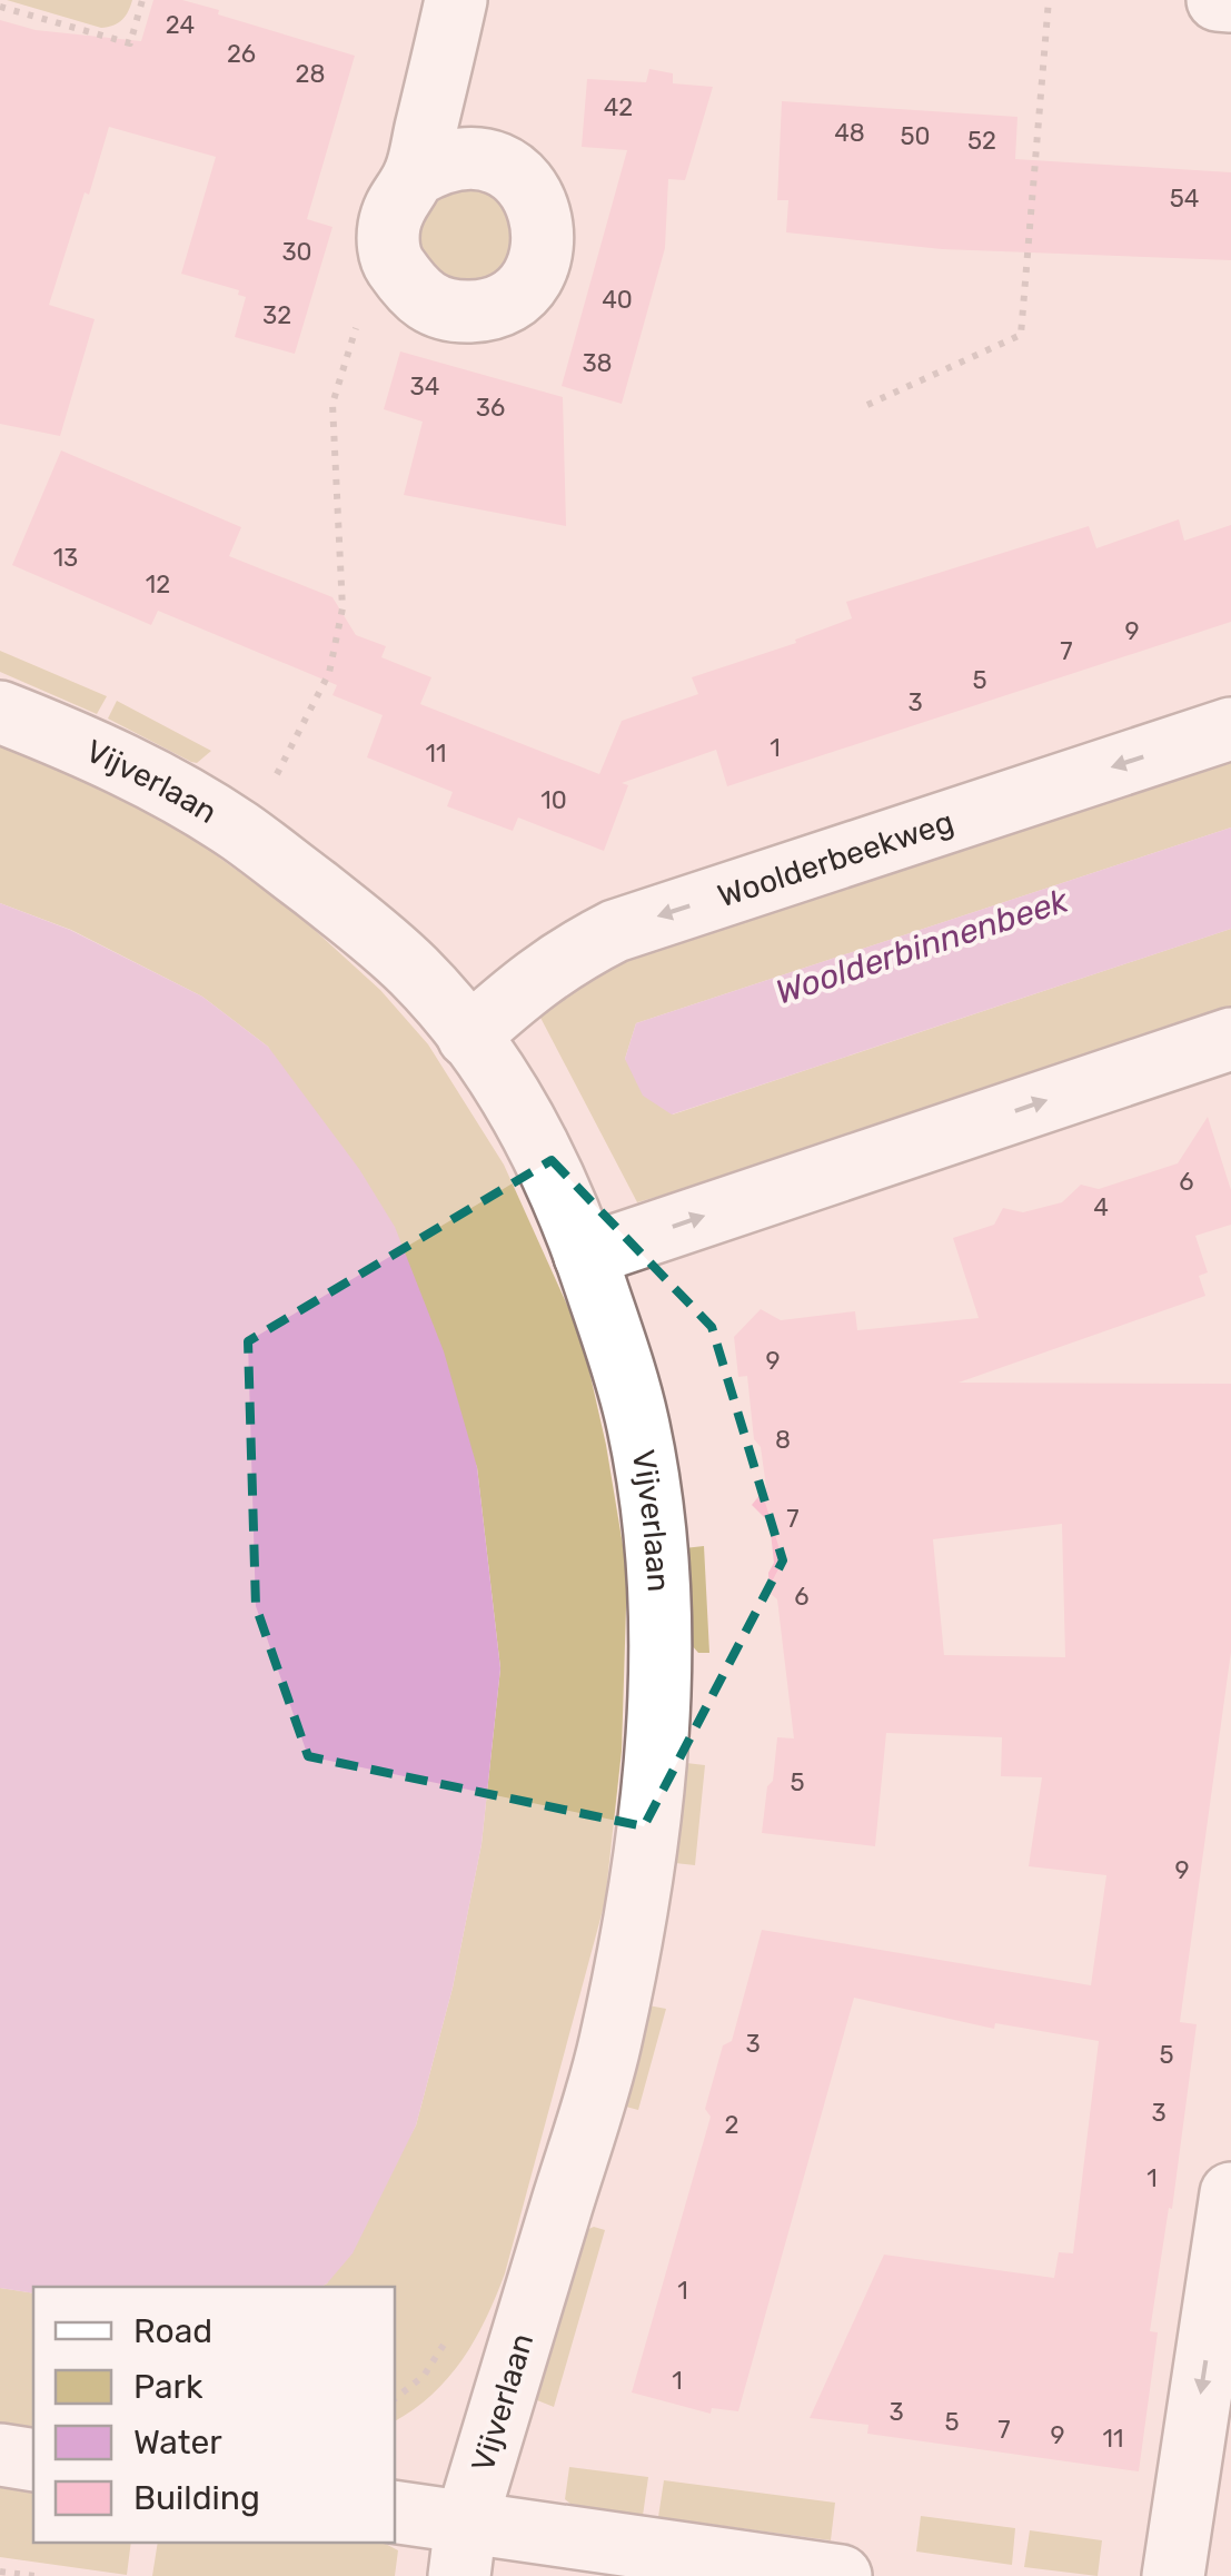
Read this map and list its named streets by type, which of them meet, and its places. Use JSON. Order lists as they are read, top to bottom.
{
  "streets": {
    "street": ["Vijverlaan", "Woolderbeekweg"]
  },
  "crossings": [
    ["Vijverlaan", "Woolderbeekweg"]
  ],
  "water": ["Woolderbinnenbeek"],
  "house_numbers": [
    "24",
    "26",
    "28",
    "42",
    "48",
    "50",
    "52",
    "54",
    "30",
    "40",
    "32",
    "38",
    "34",
    "36",
    "13",
    "12",
    "9",
    "7",
    "5",
    "3",
    "1",
    "11",
    "10",
    "6",
    "4",
    "9",
    "8",
    "7",
    "6",
    "5",
    "9",
    "3",
    "5",
    "3",
    "2",
    "1",
    "1",
    "1",
    "3",
    "5",
    "7",
    "9",
    "11"
  ],
  "legend": [
    "Road",
    "Park",
    "Water",
    "Building"
  ]
}
